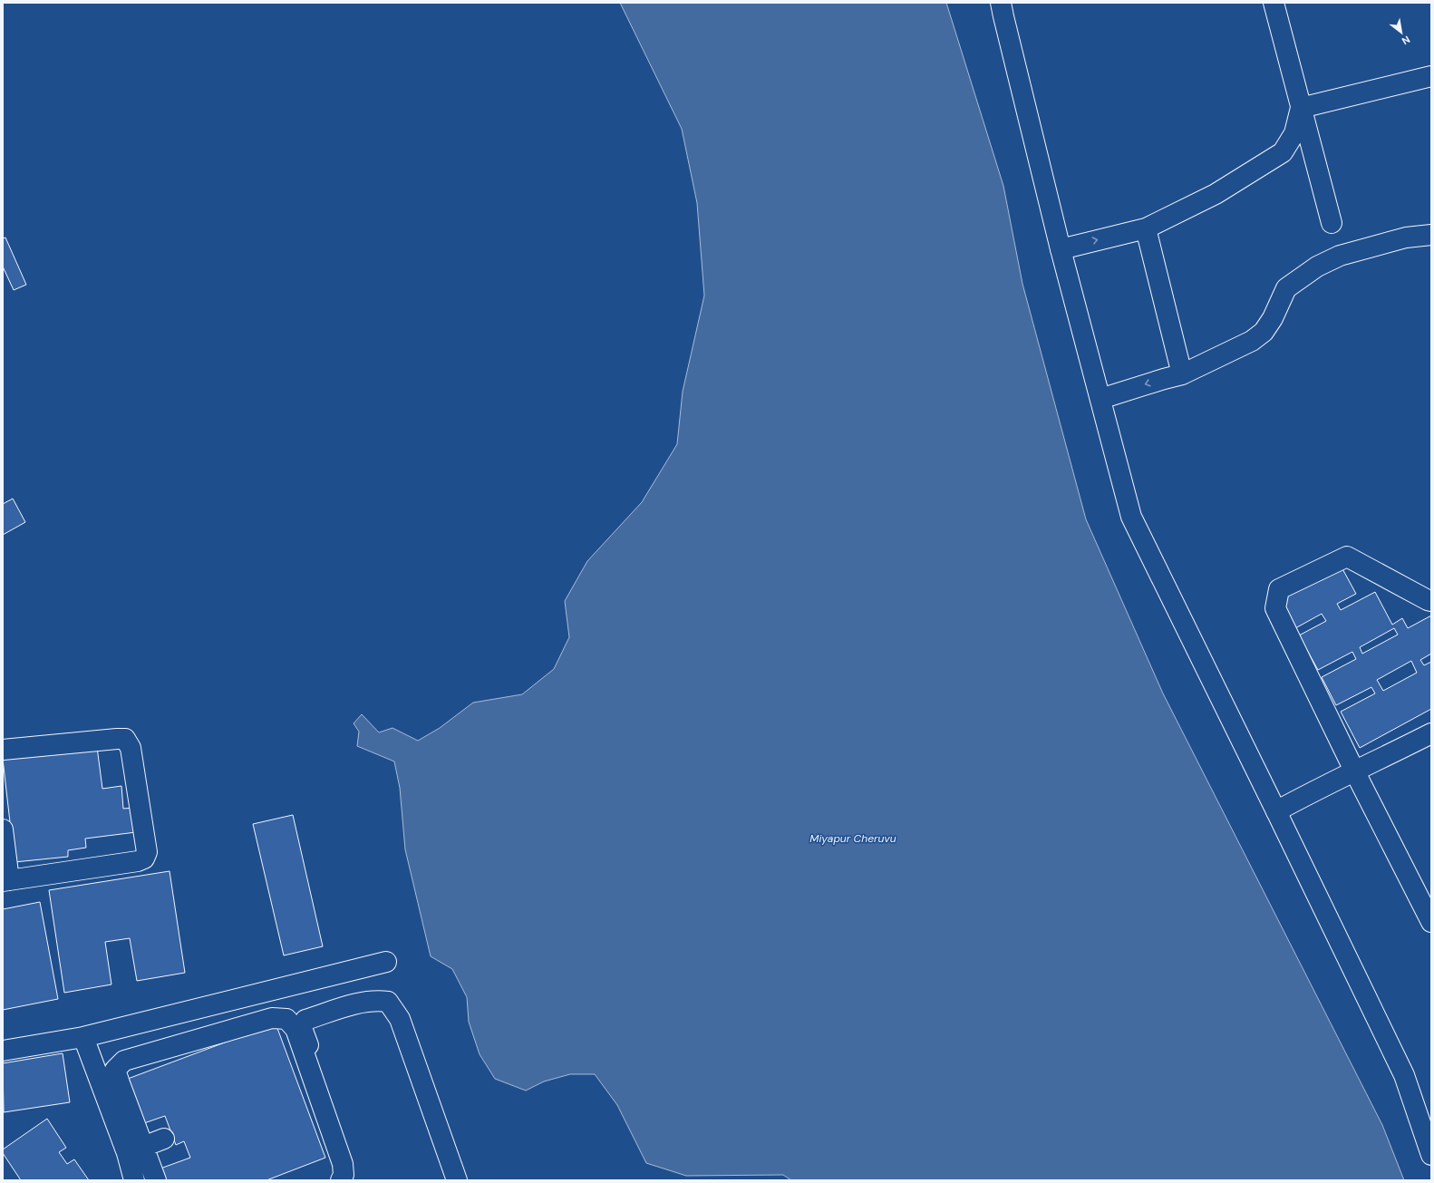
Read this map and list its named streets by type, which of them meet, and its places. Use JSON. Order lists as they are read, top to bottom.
{
  "water": ["Miyapur Cheruvu"],
  "north": "bottom right"
}
